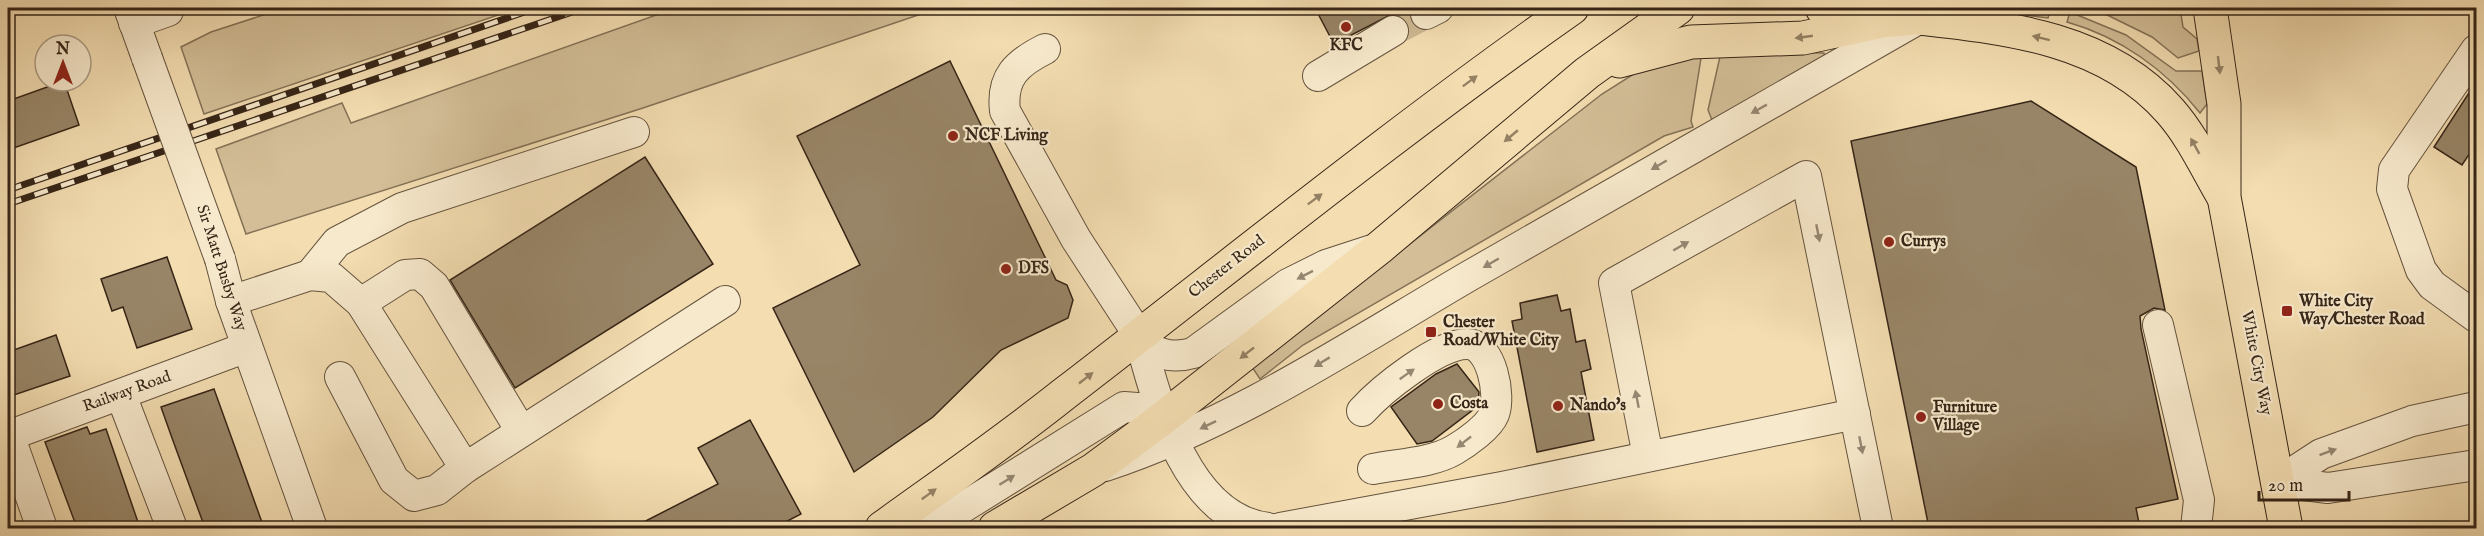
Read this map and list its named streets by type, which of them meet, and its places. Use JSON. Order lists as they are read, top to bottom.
{
  "streets": {
    "main road": ["Chester Road", "White City Way"],
    "street": ["Sir Matt Busby Way", "Railway Road"]
  },
  "crossings": [
    ["Sir Matt Busby Way", "Railway Road"]
  ],
  "places": {
    "other": [
      "KFC",
      "NCF Living",
      "Currys",
      "DFS",
      "Costa",
      "Nando's",
      "Furniture Village"
    ],
    "transit": ["White City Way/Chester Road", "Chester Road/White City"]
  },
  "scale_bar": "20 m",
  "north": "top"
}
